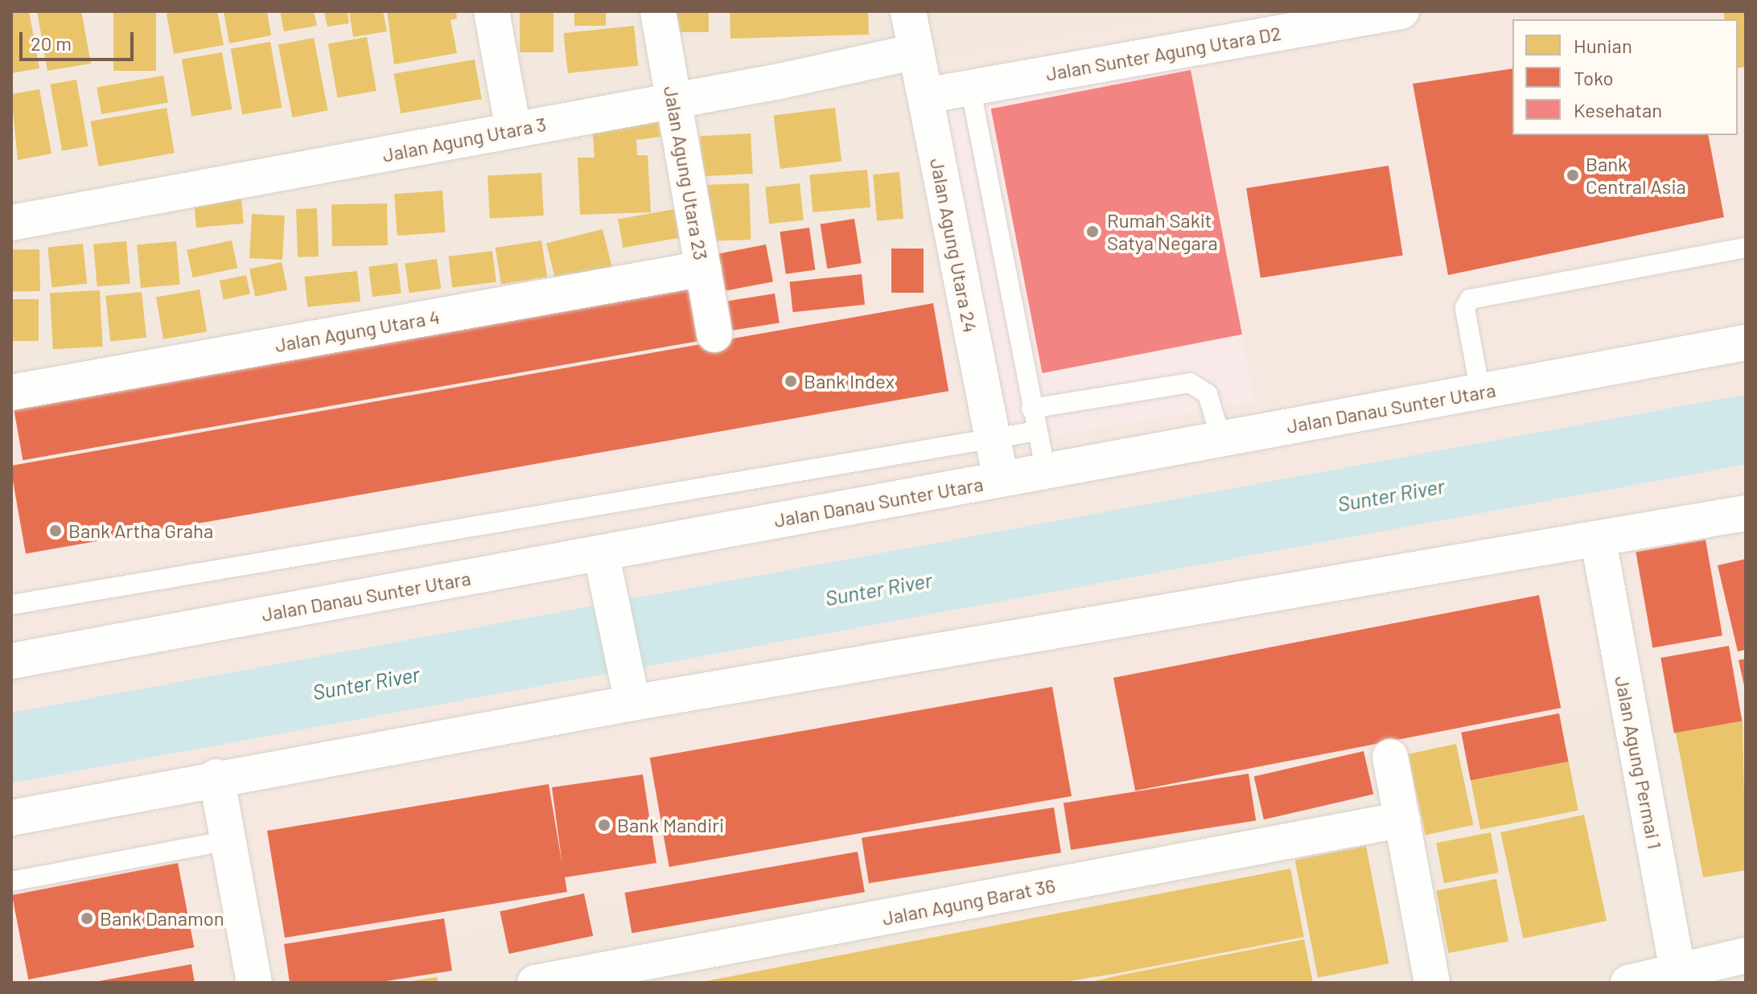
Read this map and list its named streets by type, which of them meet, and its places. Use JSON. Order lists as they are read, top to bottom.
{
  "streets": {
    "street": [
      "Jalan Sunter Agung Utara D2",
      "Jalan Agung Utara 3",
      "Jalan Agung Utara 23",
      "Jalan Agung Utara 24",
      "Jalan Agung Utara 4",
      "Jalan Danau Sunter Utara",
      "Jalan Agung Permai 1",
      "Jalan Agung Barat 36"
    ]
  },
  "crossings": [
    ["Jalan Sunter Agung Utara D2", "Jalan Agung Utara 24"],
    ["Jalan Agung Utara 3", "Jalan Agung Utara 23"],
    ["Jalan Agung Utara 3", "Jalan Agung Utara 24"],
    ["Jalan Agung Utara 23", "Jalan Agung Utara 4"],
    ["Jalan Agung Utara 24", "Jalan Danau Sunter Utara"]
  ],
  "water": ["Sunter River"],
  "places": [
    "Bank Central Asia",
    "Rumah Sakit Satya Negara",
    "Bank Index",
    "Bank Artha Graha",
    "Bank Mandiri",
    "Bank Danamon"
  ],
  "legend": ["Hunian", "Toko", "Kesehatan"],
  "scale_bar": "20 m"
}
